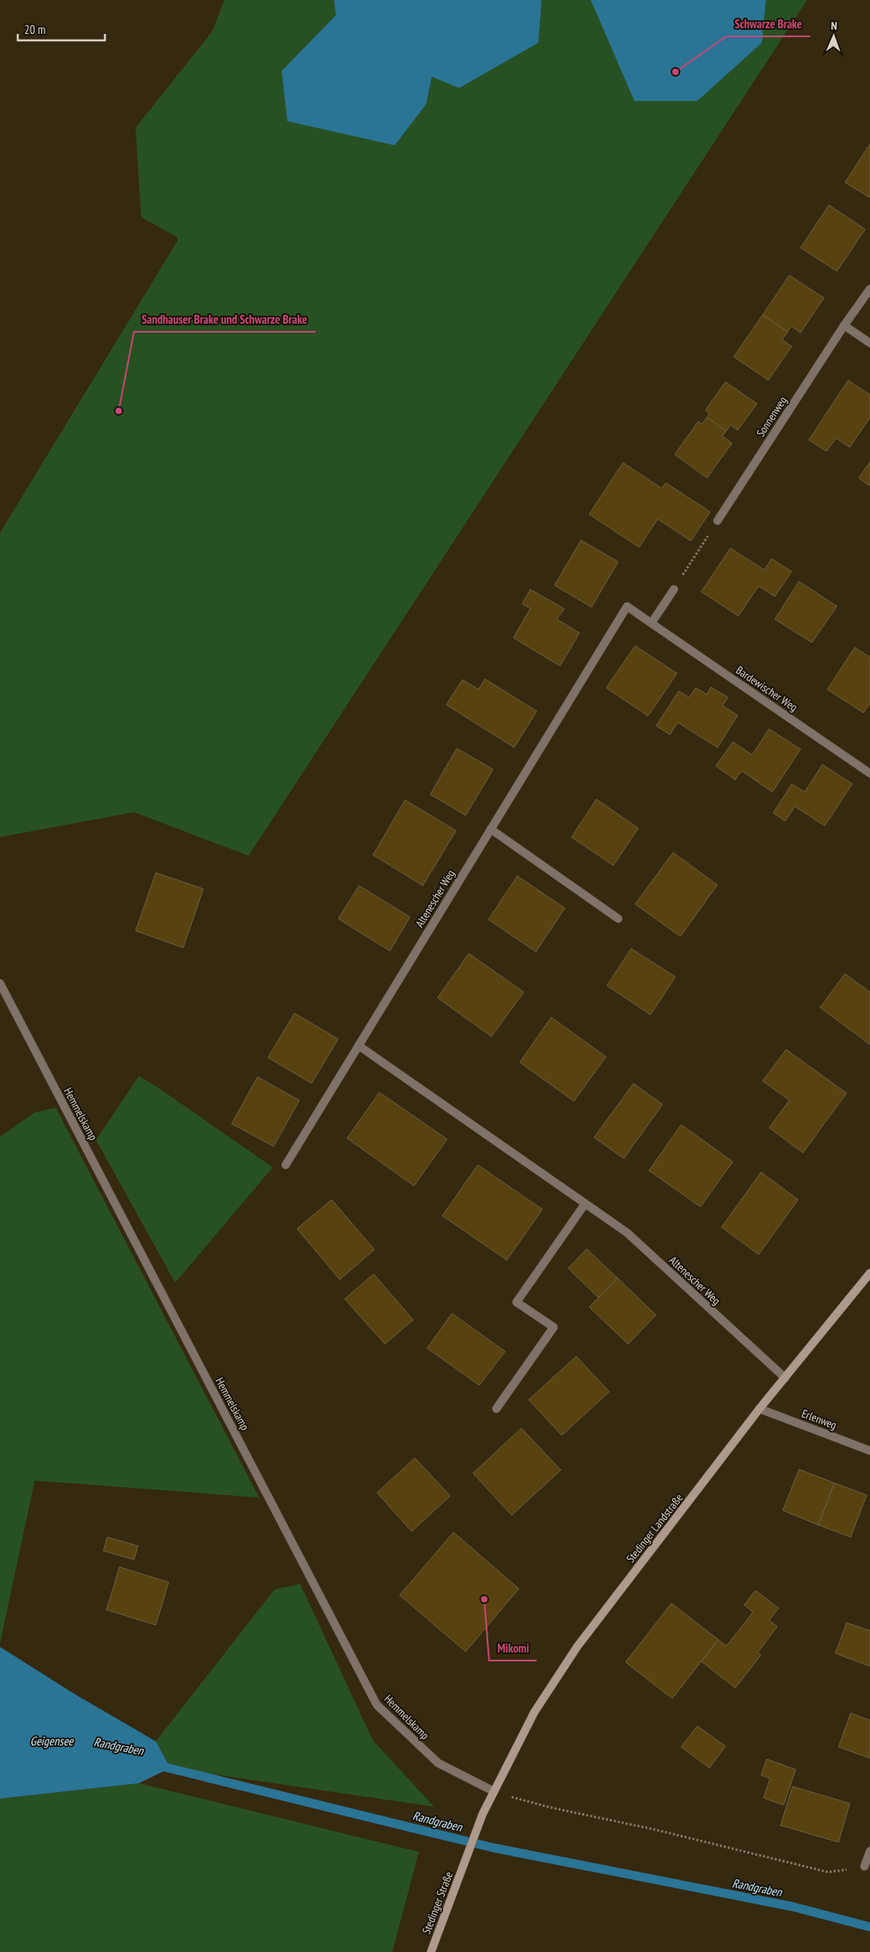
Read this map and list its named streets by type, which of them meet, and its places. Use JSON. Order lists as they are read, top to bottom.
{
  "streets": {
    "main road": ["Stedinger Landstraße", "Stedinger Straße"],
    "street": [
      "Sonnenweg",
      "Bardewischer Weg",
      "Altenescher Weg",
      "Hemmelskamp",
      "Erlenweg"
    ]
  },
  "crossings": [
    ["Bardewischer Weg", "Altenescher Weg"],
    ["Altenescher Weg", "Stedinger Landstraße"],
    ["Hemmelskamp", "Stedinger Landstraße"],
    ["Erlenweg", "Stedinger Landstraße"],
    ["Stedinger Landstraße", "Stedinger Straße"]
  ],
  "water": ["Geigensee", "Randgraben"],
  "places": ["Schwarze Brake", "Sandhauser Brake und Schwarze Brake", "Mikomi"],
  "scale_bar": "20 m",
  "north": "top"
}
